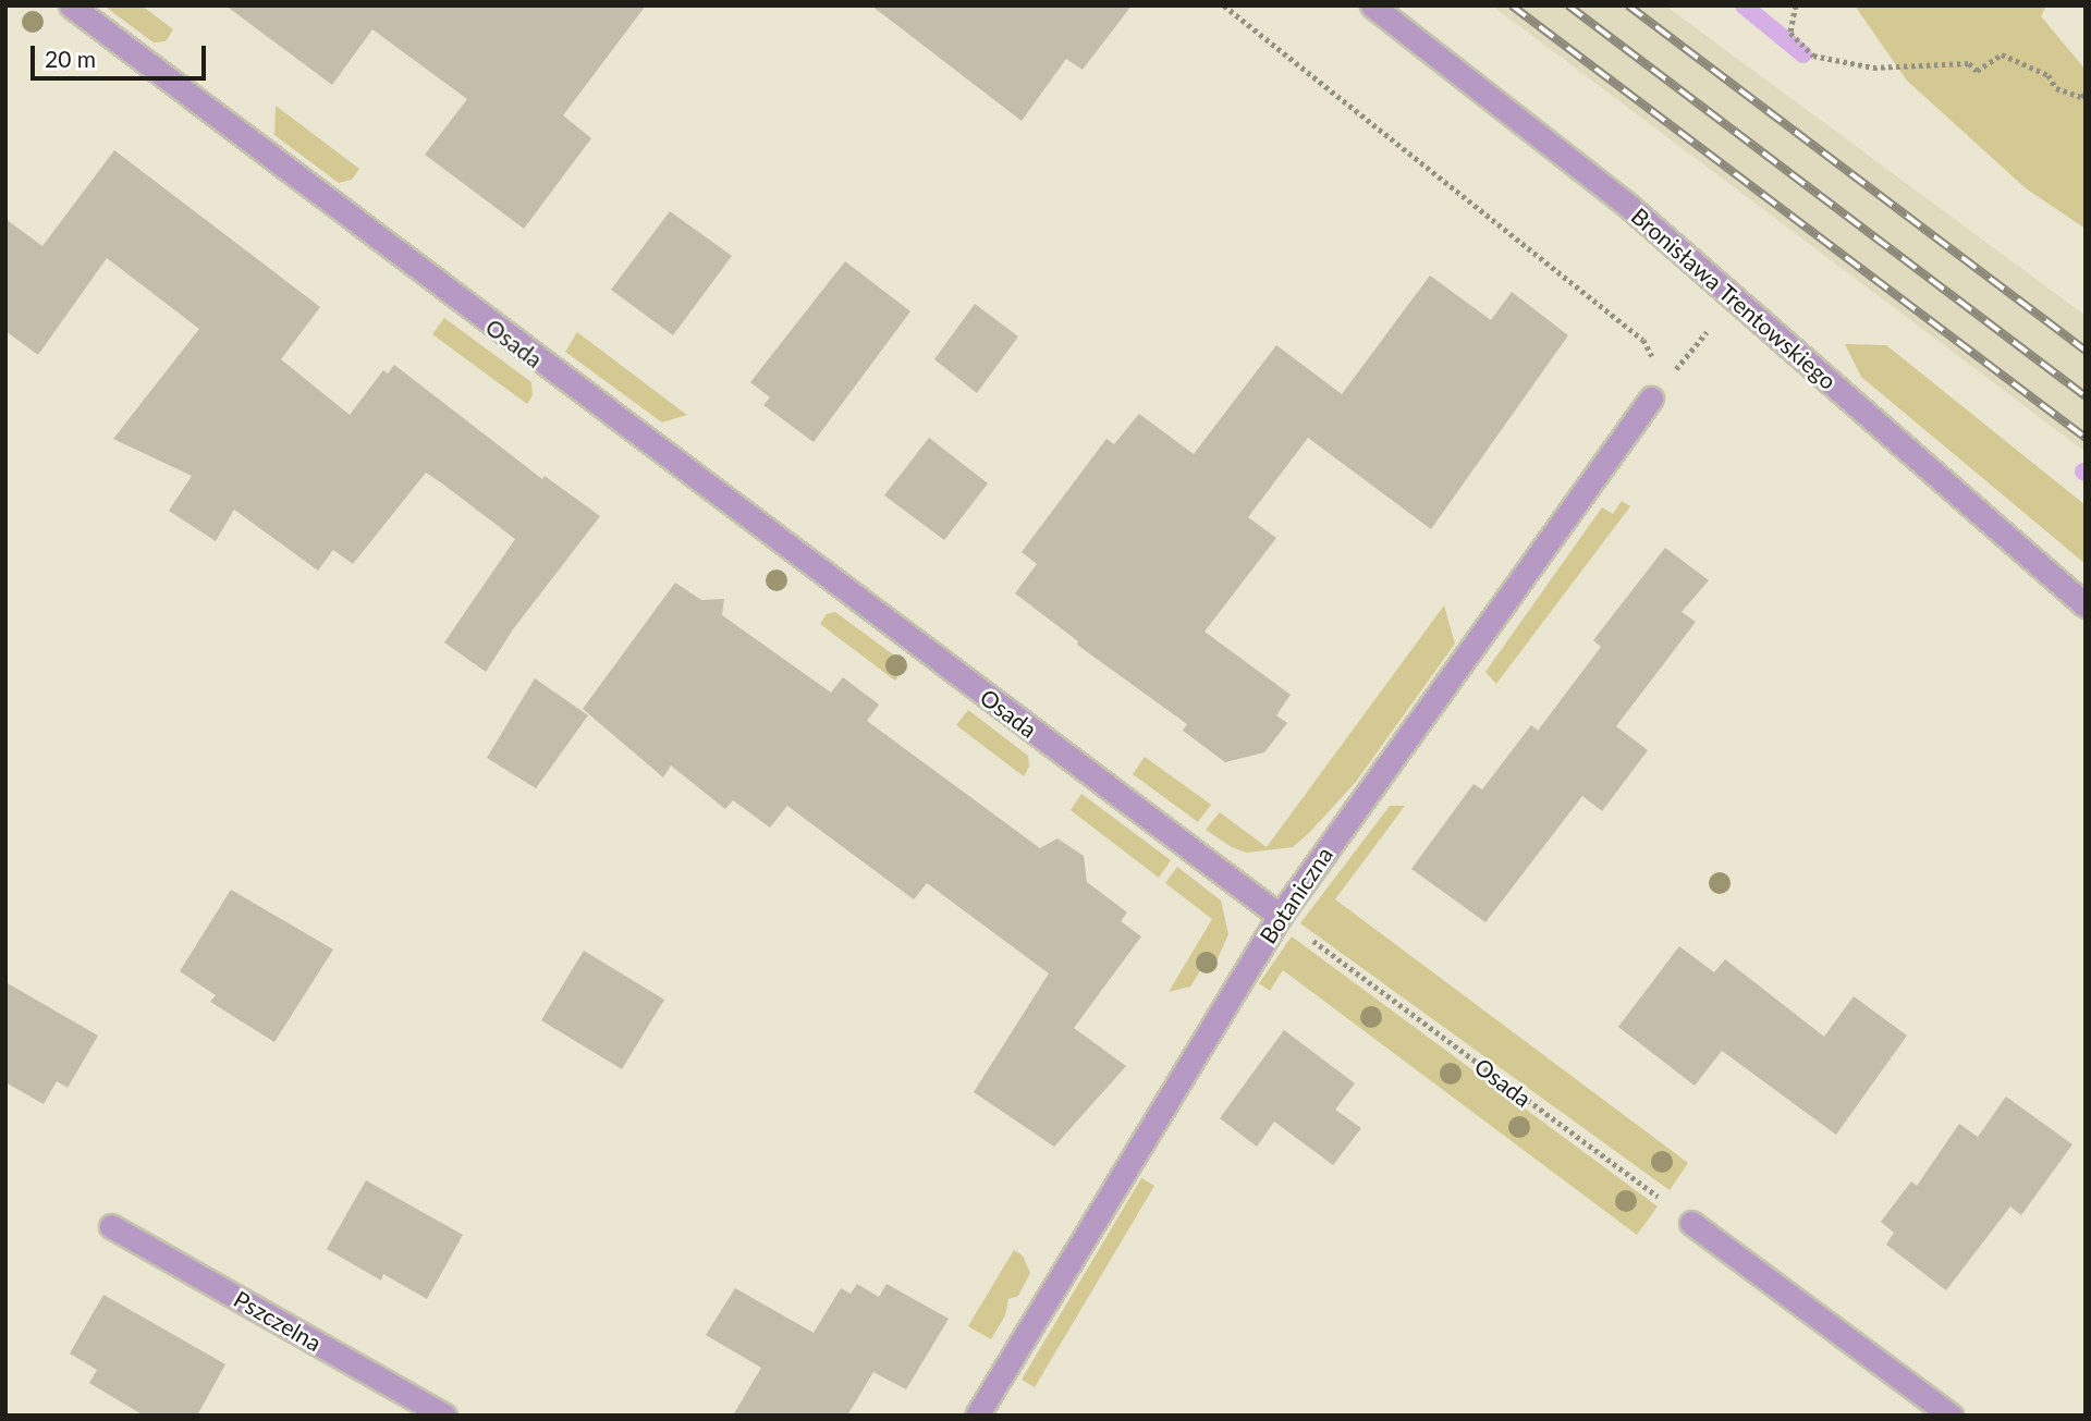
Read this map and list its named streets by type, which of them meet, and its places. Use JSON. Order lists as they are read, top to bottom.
{
  "streets": {
    "street": [
      "Bronisława Trentowskiego",
      "Osada",
      "Botaniczna",
      "Pszczelna"
    ]
  },
  "crossings": [
    ["Osada", "Botaniczna"]
  ],
  "scale_bar": "20 m"
}
